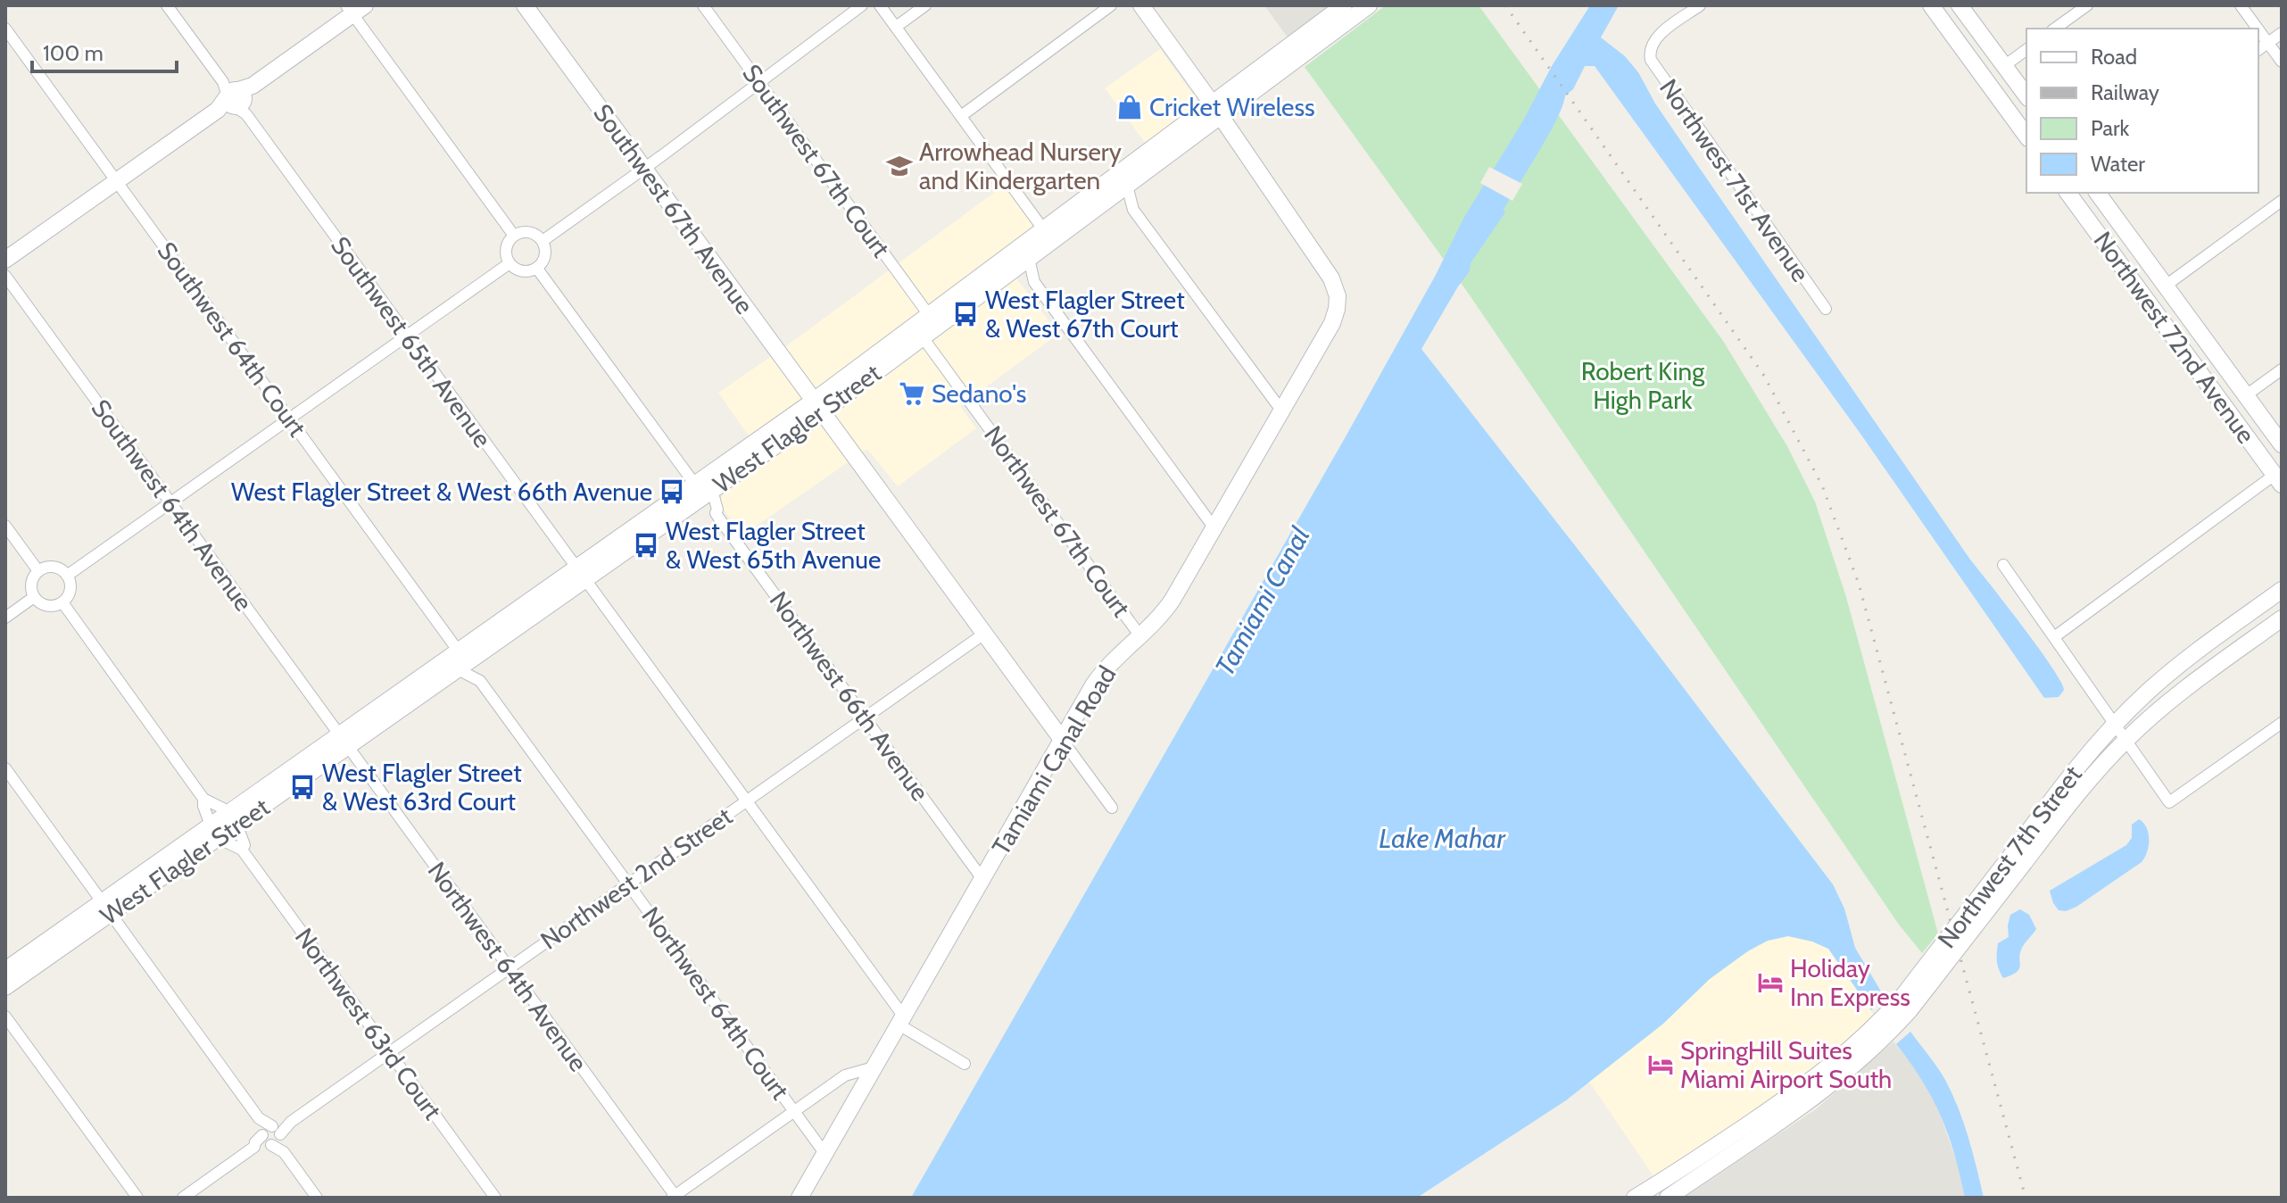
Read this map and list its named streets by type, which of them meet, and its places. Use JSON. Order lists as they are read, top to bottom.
{
  "streets": {
    "main road": [
      "Southwest 67th Avenue",
      "Northwest 72nd Avenue",
      "West Flagler Street",
      "Tamiami Canal Road",
      "Northwest 7th Street"
    ],
    "street": [
      "Southwest 67th Court",
      "Northwest 71st Avenue",
      "Southwest 64th Court",
      "Southwest 65th Avenue",
      "Southwest 64th Avenue",
      "Northwest 67th Court",
      "Northwest 66th Avenue",
      "Northwest 2nd Street",
      "Northwest 64th Avenue",
      "Northwest 64th Court",
      "Northwest 63rd Court"
    ]
  },
  "crossings": [
    ["Southwest 67th Court", "West Flagler Street"],
    ["Southwest 67th Avenue", "West Flagler Street"],
    ["Southwest 67th Avenue", "Tamiami Canal Road"],
    ["Southwest 67th Avenue", "Northwest 2nd Street"],
    ["Southwest 64th Court", "West Flagler Street"],
    ["Southwest 65th Avenue", "West Flagler Street"],
    ["Southwest 65th Avenue", "Tamiami Canal Road"],
    ["Southwest 65th Avenue", "Northwest 2nd Street"],
    ["West Flagler Street", "Southwest 64th Avenue"],
    ["West Flagler Street", "Northwest 67th Court"],
    ["West Flagler Street", "Northwest 66th Avenue"],
    ["West Flagler Street", "Tamiami Canal Road"],
    ["West Flagler Street", "Northwest 64th Avenue"],
    ["West Flagler Street", "Northwest 64th Court"],
    ["West Flagler Street", "Northwest 63rd Court"],
    ["Southwest 64th Avenue", "Northwest 64th Avenue"],
    ["Northwest 67th Court", "Tamiami Canal Road"],
    ["Northwest 66th Avenue", "Tamiami Canal Road"],
    ["Northwest 66th Avenue", "Northwest 2nd Street"],
    ["Tamiami Canal Road", "Northwest 64th Court"],
    ["Northwest 2nd Street", "Northwest 64th Avenue"],
    ["Northwest 2nd Street", "Northwest 64th Court"],
    ["Northwest 2nd Street", "Northwest 63rd Court"]
  ],
  "water": ["Tamiami Canal", "Lake Mahar"],
  "parks": ["Robert King High Park"],
  "places": {
    "shop": ["Cricket Wireless"],
    "school or university": ["Arrowhead Nursery and Kindergarten"],
    "bus stop": [
      "West Flagler Street & West 67th Court",
      "West Flagler Street & West 66th Avenue",
      "West Flagler Street & West 65th Avenue",
      "West Flagler Street & West 63rd Court"
    ],
    "supermarket": ["Sedano's"],
    "hotel": ["Holiday Inn Express", "SpringHill Suites Miami Airport South"]
  },
  "legend": [
    "Road",
    "Railway",
    "Park",
    "Water"
  ],
  "scale_bar": "100 m"
}
